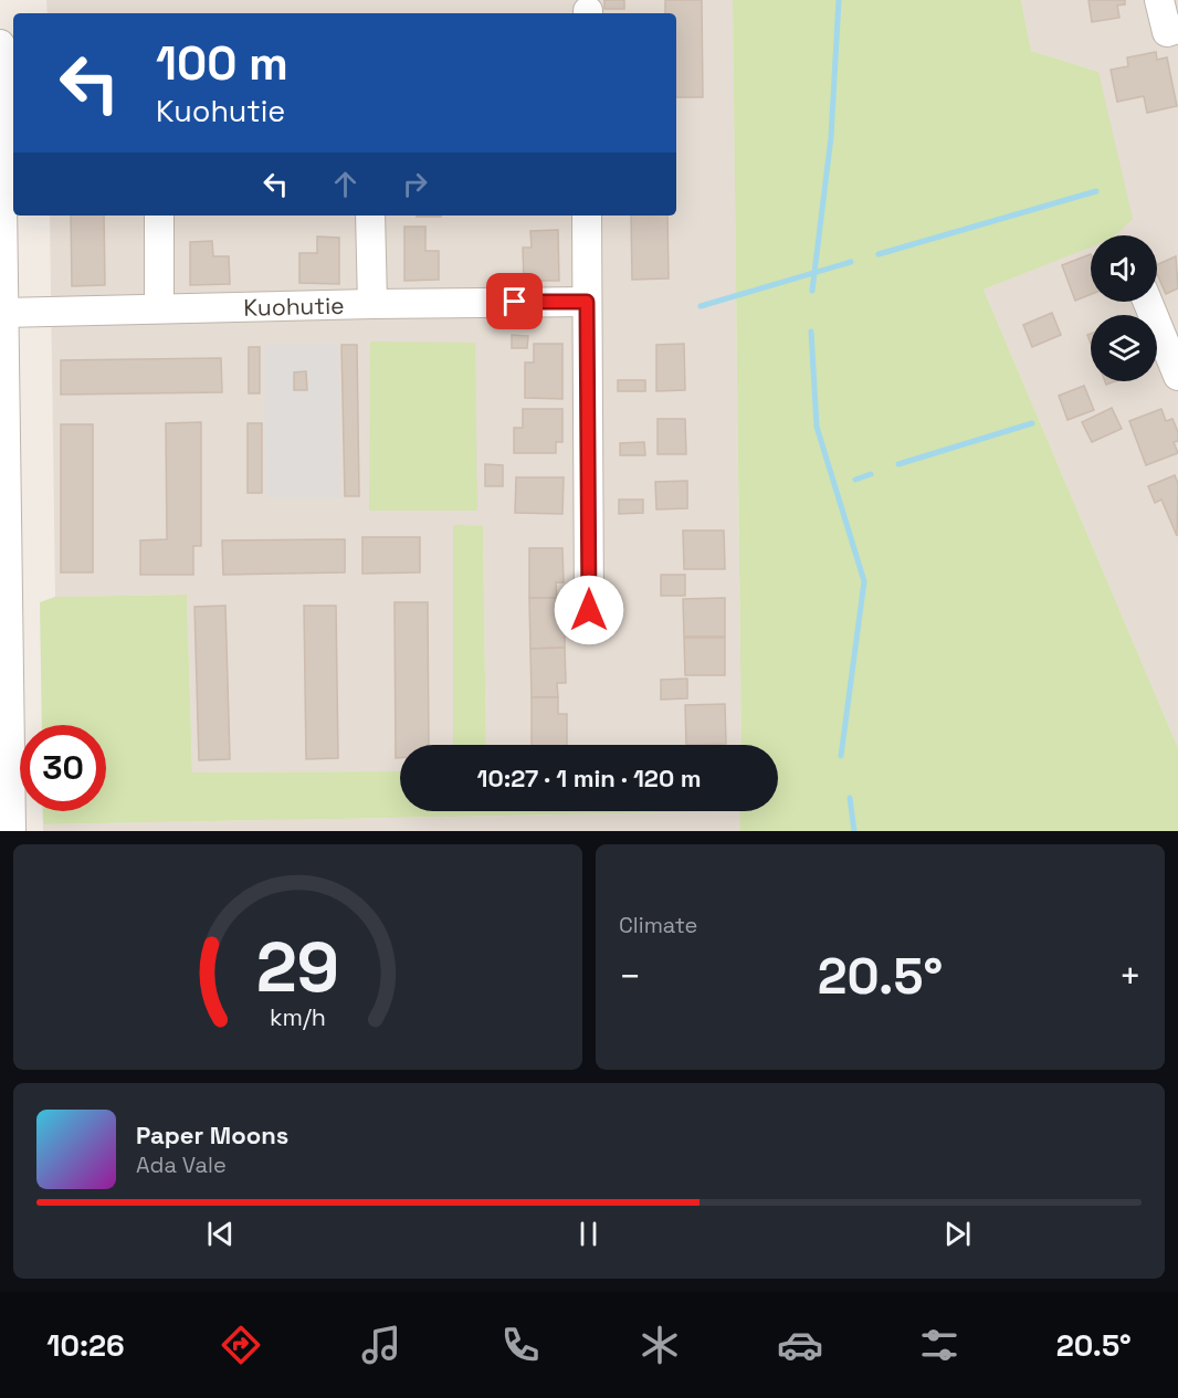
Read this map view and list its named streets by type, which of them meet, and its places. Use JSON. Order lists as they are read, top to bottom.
{
  "streets": {
    "street": ["Kuohutie"]
  },
  "page": {
    "turn": ["100 m", "Kuohutie"],
    "limit": "30",
    "trip": "10:27 · 1 min · 120 m",
    "tile": "Climate",
    "heat": ["−", "20.5°", "+"],
    "song": ["Paper Moons", "Ada Vale"],
    "tabs": ["10:26", "20.5°"],
    "gauge": ["29", "km/h"]
  }
}
